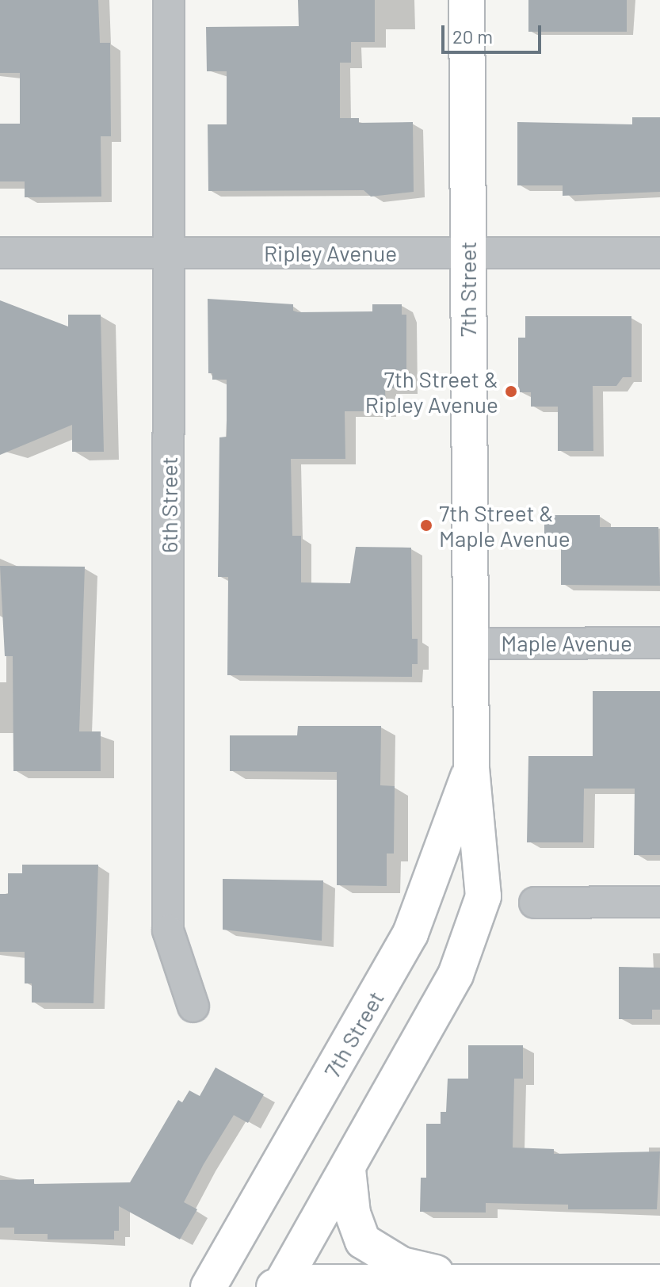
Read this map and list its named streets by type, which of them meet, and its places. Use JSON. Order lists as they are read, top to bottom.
{
  "streets": {
    "street": [
      "Ripley Avenue",
      "7th Street",
      "6th Street",
      "Maple Avenue"
    ]
  },
  "crossings": [
    ["Ripley Avenue", "7th Street"],
    ["Ripley Avenue", "6th Street"],
    ["7th Street", "Maple Avenue"]
  ],
  "places": ["7th Street & Ripley Avenue", "7th Street & Maple Avenue"],
  "scale_bar": "20 m"
}
